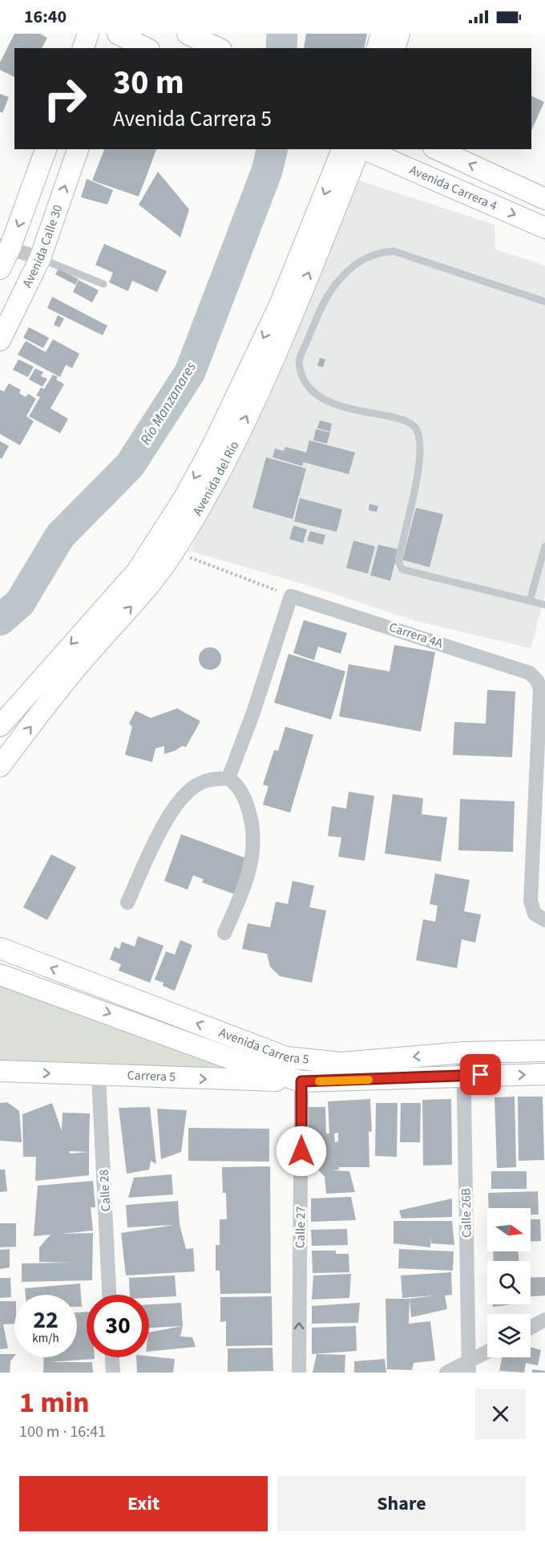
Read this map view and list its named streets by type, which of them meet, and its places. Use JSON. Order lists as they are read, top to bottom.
{
  "streets": {
    "main road": [
      "Avenida Carrera 4",
      "Avenida Calle 30",
      "Avenida del Río",
      "Avenida Carrera 5",
      "Carrera 5"
    ],
    "street": [
      "Carrera 4A",
      "Calle 28",
      "Calle 26B",
      "Calle 27"
    ]
  },
  "crossings": [
    ["Avenida Carrera 5", "Carrera 5"],
    ["Avenida Carrera 5", "Calle 26B"],
    ["Avenida Carrera 5", "Calle 27"],
    ["Carrera 5", "Calle 28"],
    ["Carrera 5", "Calle 27"]
  ],
  "one_way": ["Carrera 5", "Calle 27"],
  "water": ["Río Manzanares"],
  "north": "right",
  "page": {
    "status": "16:40",
    "turn": ["30 m", "Avenida Carrera 5"],
    "speed": "22 km/h",
    "limit": "30",
    "heading": ["1 min", "100 m · 16:41"],
    "buttons": ["Exit", "Share"]
  }
}
